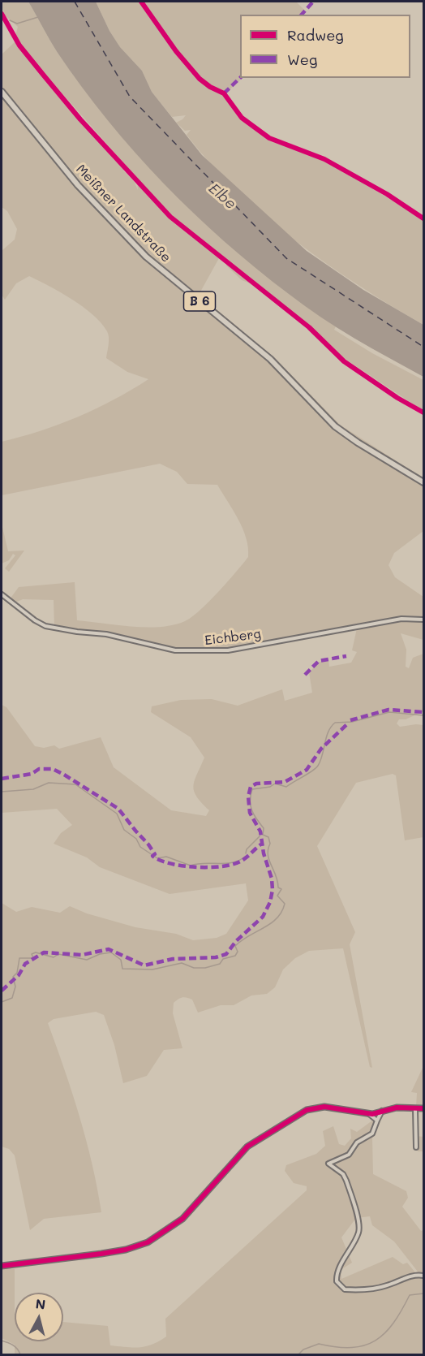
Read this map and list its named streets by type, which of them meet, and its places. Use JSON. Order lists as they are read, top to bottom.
{
  "streets": {
    "main road": ["Meißner Landstraße", "B 6"],
    "street": ["Eichberg"]
  },
  "water": ["Elbe"],
  "legend": ["Radweg", "Weg"],
  "north": "top"
}
